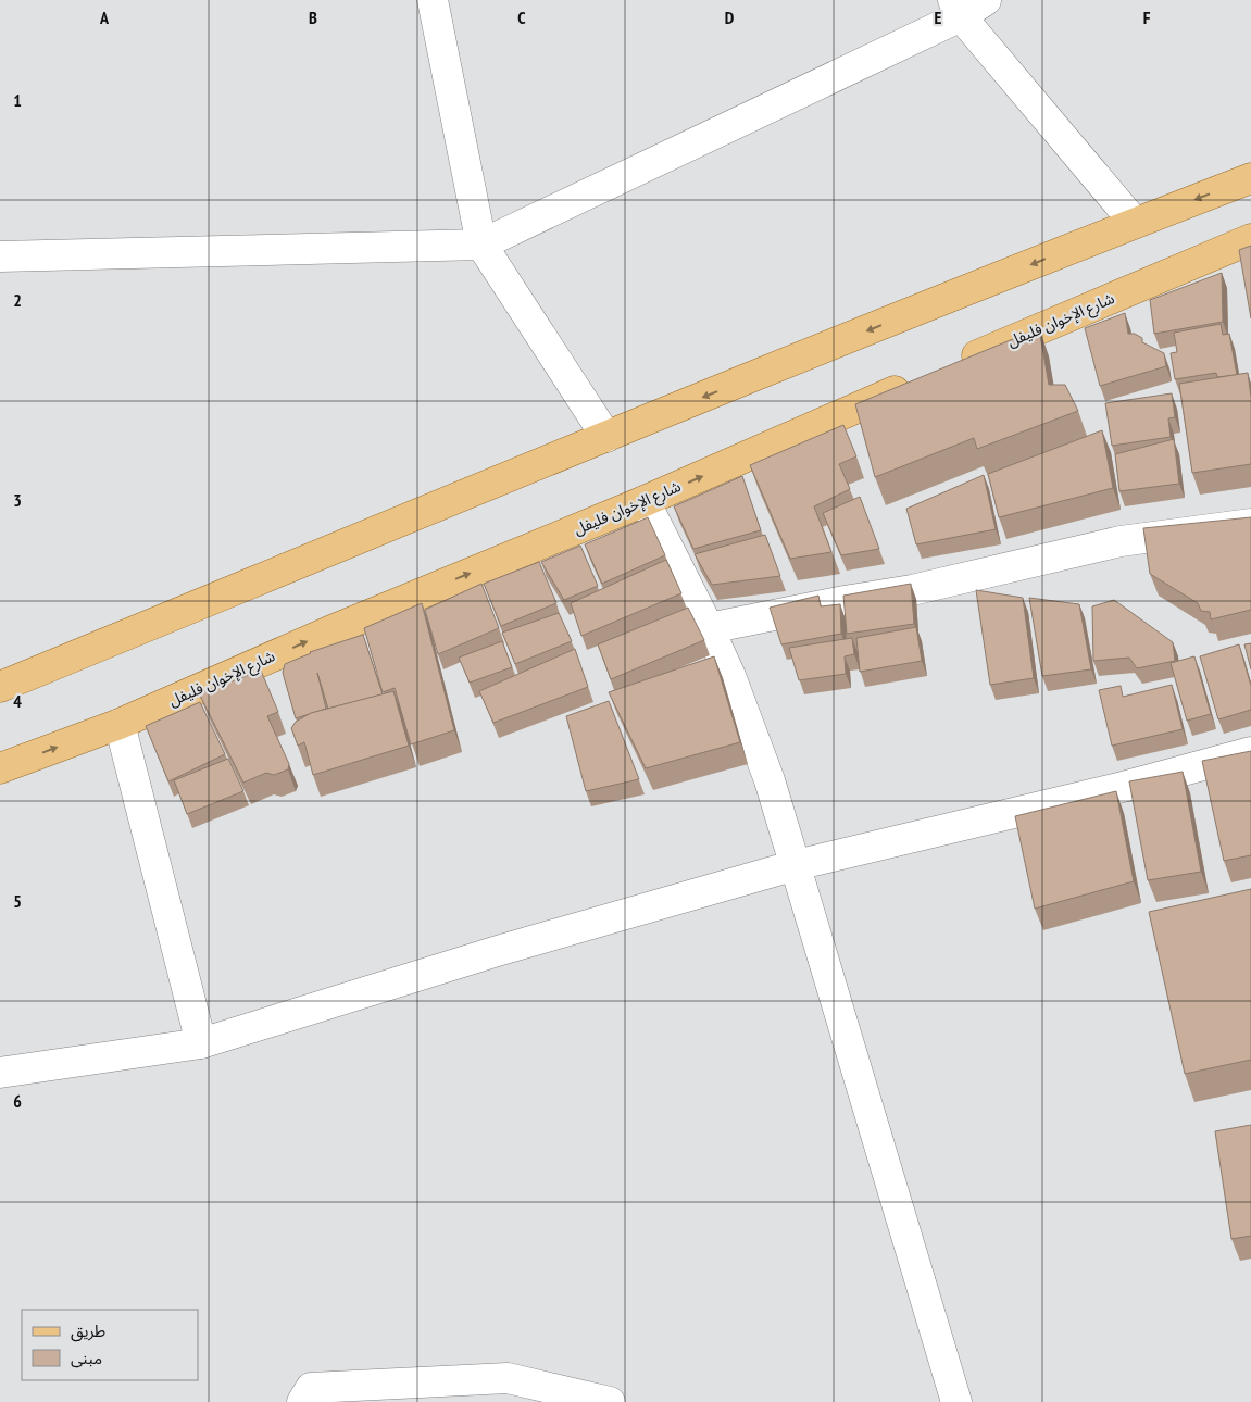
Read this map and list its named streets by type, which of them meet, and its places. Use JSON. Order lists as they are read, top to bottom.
{
  "streets": {
    "main road": ["شارع الإخوان فليفل"]
  },
  "legend": ["طريق", "مبنى"],
  "grid": {
    "columns": [
      "A",
      "B",
      "C",
      "D",
      "E",
      "F"
    ],
    "rows": [
      "1",
      "2",
      "3",
      "4",
      "5",
      "6"
    ]
  }
}
